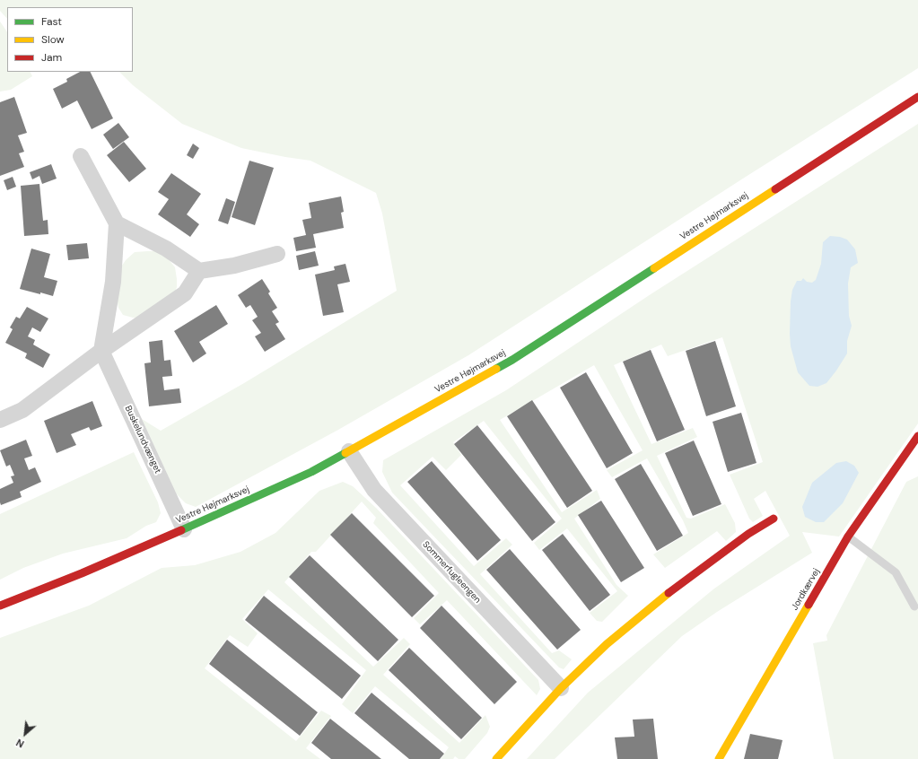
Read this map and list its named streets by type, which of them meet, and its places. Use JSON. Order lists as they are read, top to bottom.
{
  "streets": {
    "street": [
      "Vestre Højmarksvej",
      "Buskelundvænget",
      "Sommerfugleengen",
      "Jordkærvej"
    ]
  },
  "crossings": [
    ["Vestre Højmarksvej", "Buskelundvænget"],
    ["Vestre Højmarksvej", "Sommerfugleengen"]
  ],
  "legend": ["Fast", "Slow", "Jam"],
  "north": "bottom left"
}
